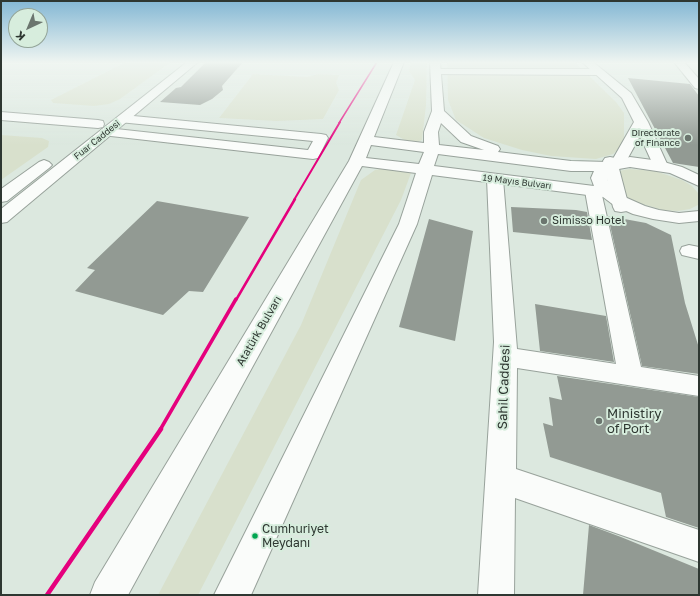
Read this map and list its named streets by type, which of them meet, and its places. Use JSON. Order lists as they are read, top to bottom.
{
  "streets": {
    "main road": ["Fuar Caddesi", "19 Mayıs Bulvarı", "Atatürk Bulvarı"],
    "street": ["Sahil Caddesi"]
  },
  "crossings": [
    ["19 Mayıs Bulvarı", "Sahil Caddesi"]
  ],
  "places": [
    "Directorate of Finance",
    "Simisso Hotel",
    "Ministiry of Port",
    "Cumhuriyet Meydanı"
  ],
  "north": "bottom left"
}
